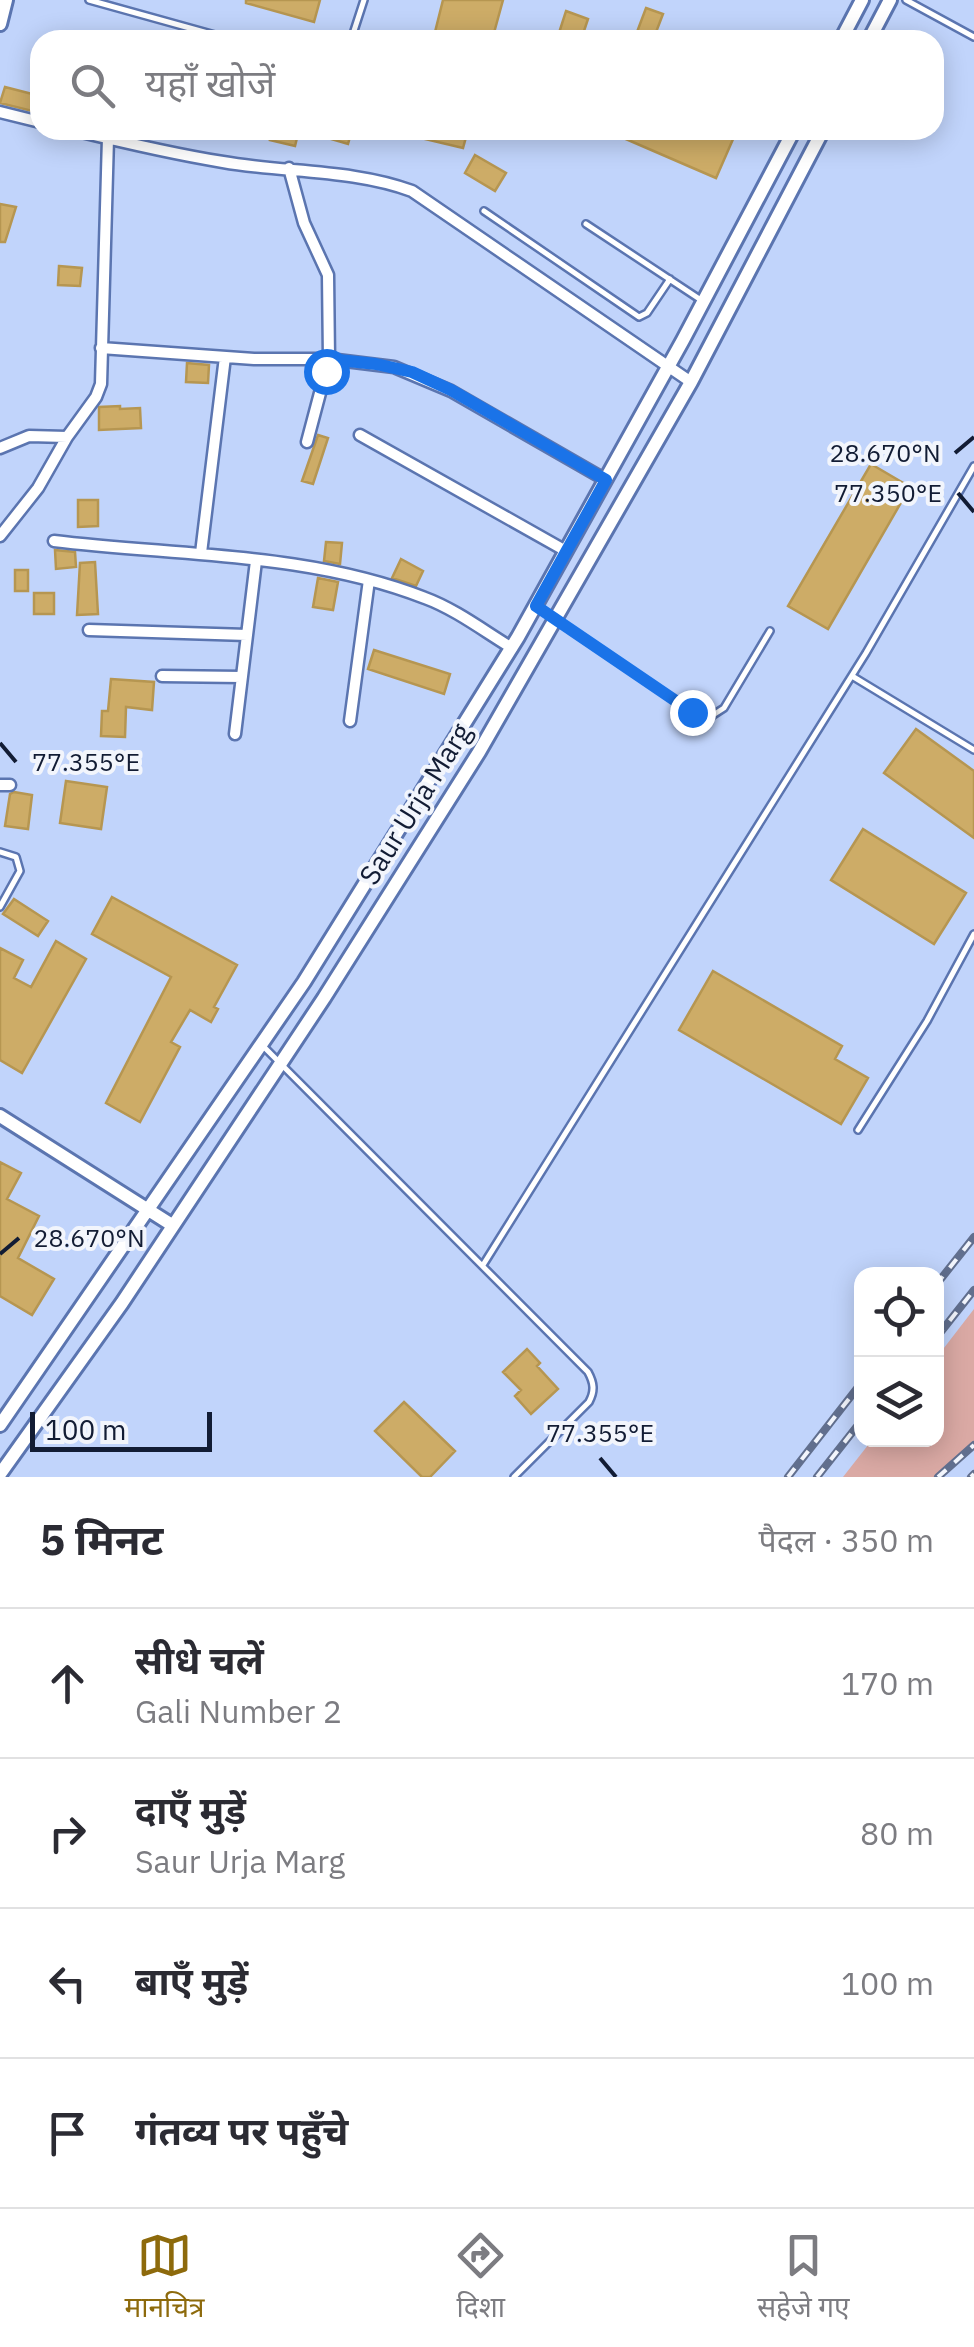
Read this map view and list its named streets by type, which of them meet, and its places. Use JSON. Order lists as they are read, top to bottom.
{
  "streets": {
    "street": ["Saur Urja Marg"]
  },
  "scale_bar": "100 m",
  "page": {
    "search": "यहाँ खोजें",
    "scale": "100 m",
    "heading": ["5 मिनट", "पैदल · 350 m"],
    "list": [
      ["सीधे चलें", "Gali Number 2", "170 m"],
      ["दाएँ मुड़ें", "Saur Urja Marg", "80 m"],
      ["बाएँ मुड़ें", "100 m"],
      "गंतव्य पर पहुँचे"
    ],
    "nav": ["मानचित्र", "दिशा", "सहेजे गए"]
  },
  "coordinates": ["28.670°N", "77.350°E", "77.355°E"]
}
